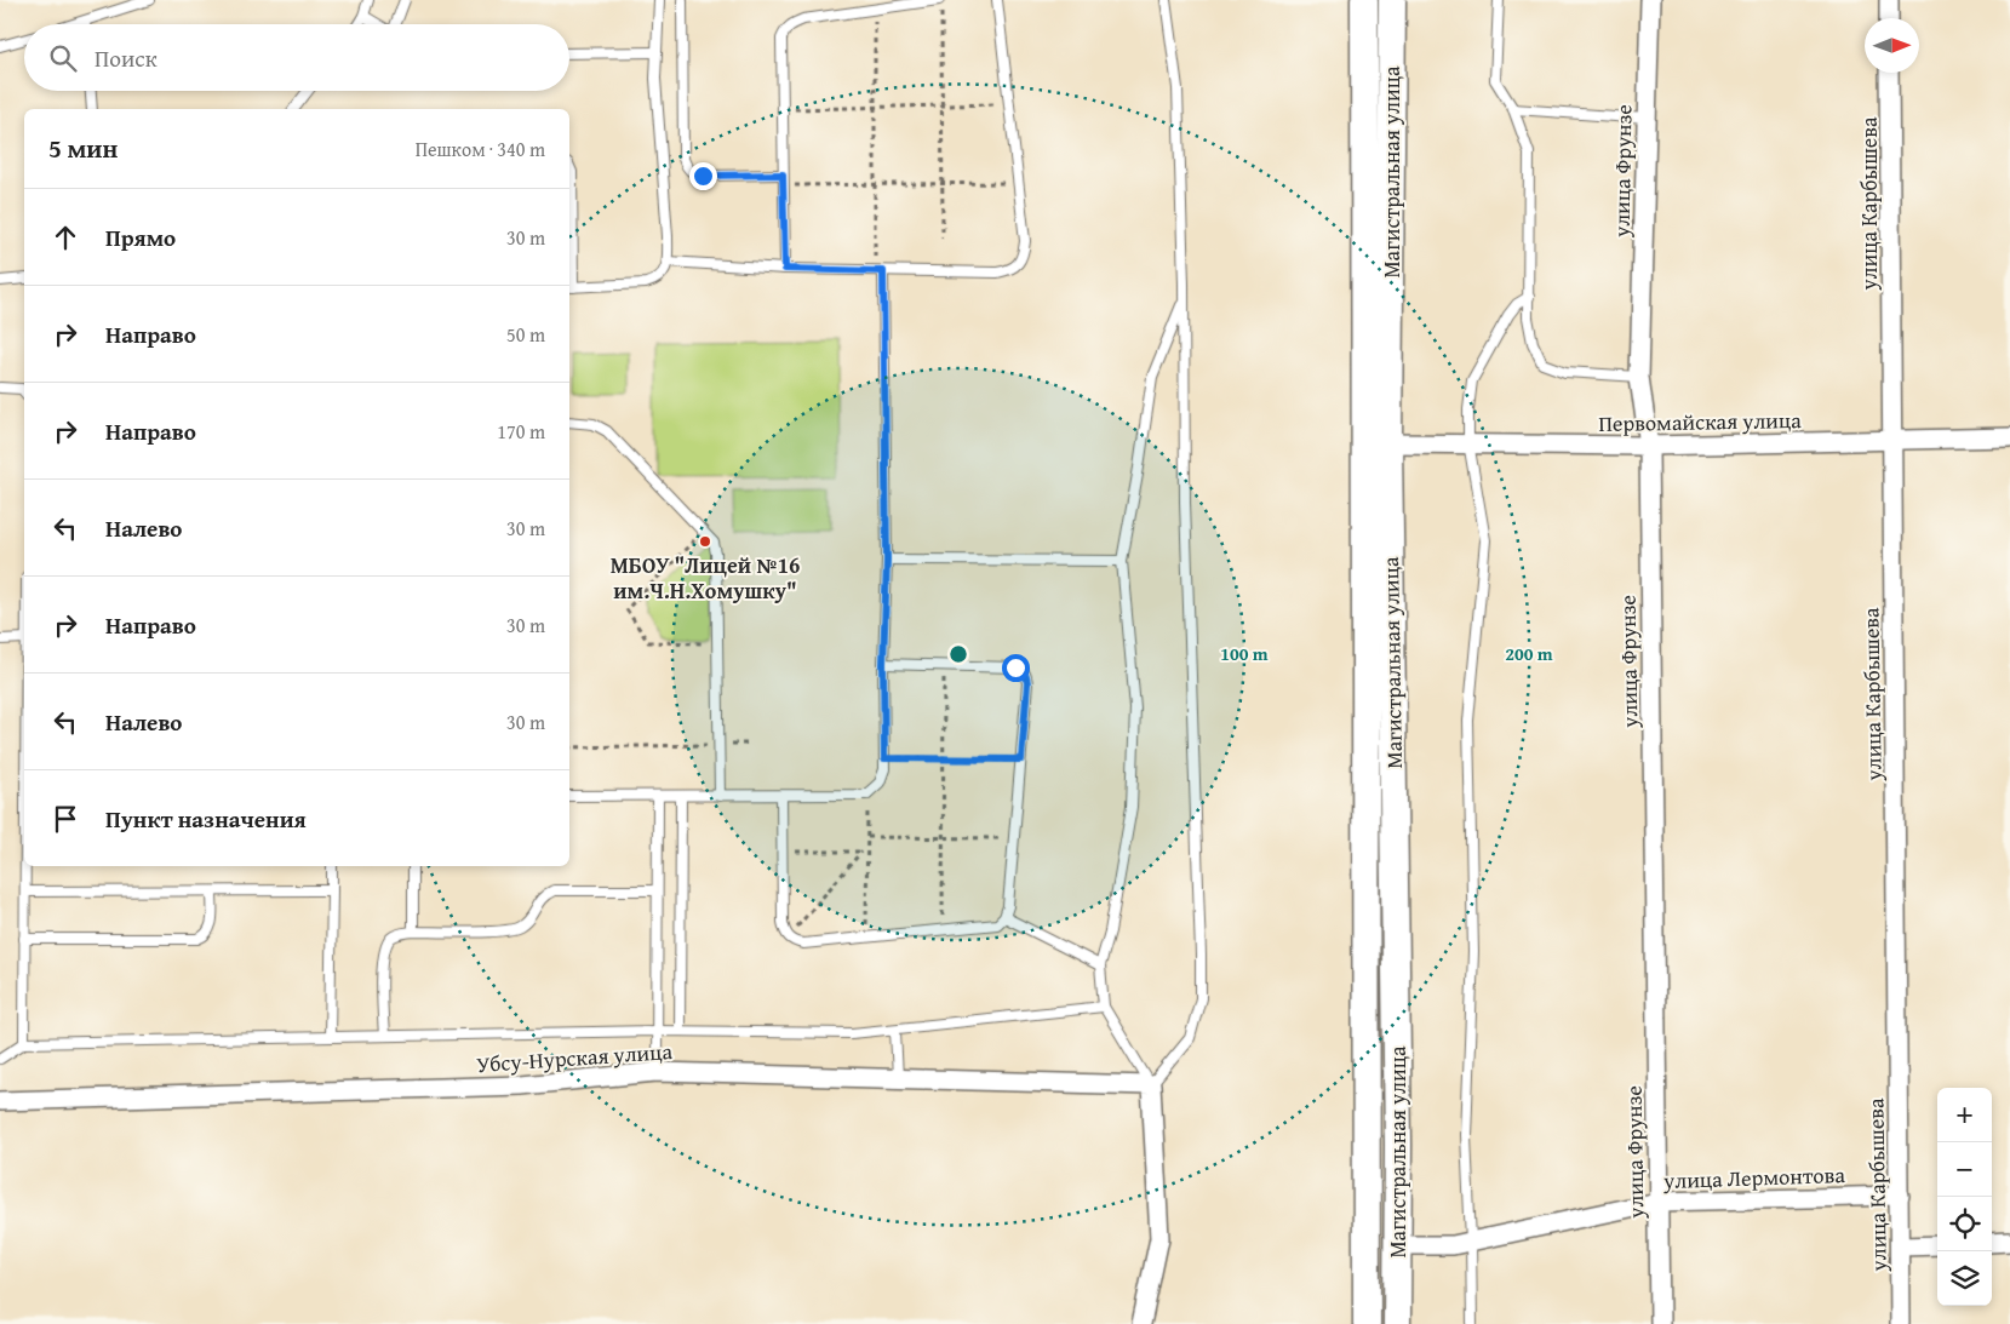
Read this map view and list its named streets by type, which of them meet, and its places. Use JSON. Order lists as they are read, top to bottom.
{
  "streets": {
    "main road": ["Магистральная улица"],
    "street": [
      "улица Фрунзе",
      "улица Карбышева",
      "Первомайская улица",
      "Убсу-Нурская улица",
      "улица Лермонтова"
    ]
  },
  "crossings": [
    ["улица Фрунзе", "Первомайская улица"],
    ["улица Фрунзе", "улица Лермонтова"],
    ["Магистральная улица", "Первомайская улица"],
    ["Магистральная улица", "улица Лермонтова"],
    ["улица Карбышева", "Первомайская улица"],
    ["улица Карбышева", "улица Лермонтова"]
  ],
  "places": ["МБОУ \"Лицей №16 им.Ч.Н.Хомушку\""],
  "north": "right",
  "page": {
    "search": "Поиск",
    "heading": ["5 мин", "Пешком · 340 m"],
    "list": [
      ["Прямо", "30 m"],
      ["Направо", "50 m"],
      ["Направо", "170 m"],
      ["Налево", "30 m"],
      ["Направо", "30 m"],
      ["Налево", "30 m"],
      "Пункт назначения"
    ],
    "map_buttons": ["+", "−"]
  },
  "rings": ["100 m", "200 m"]
}
